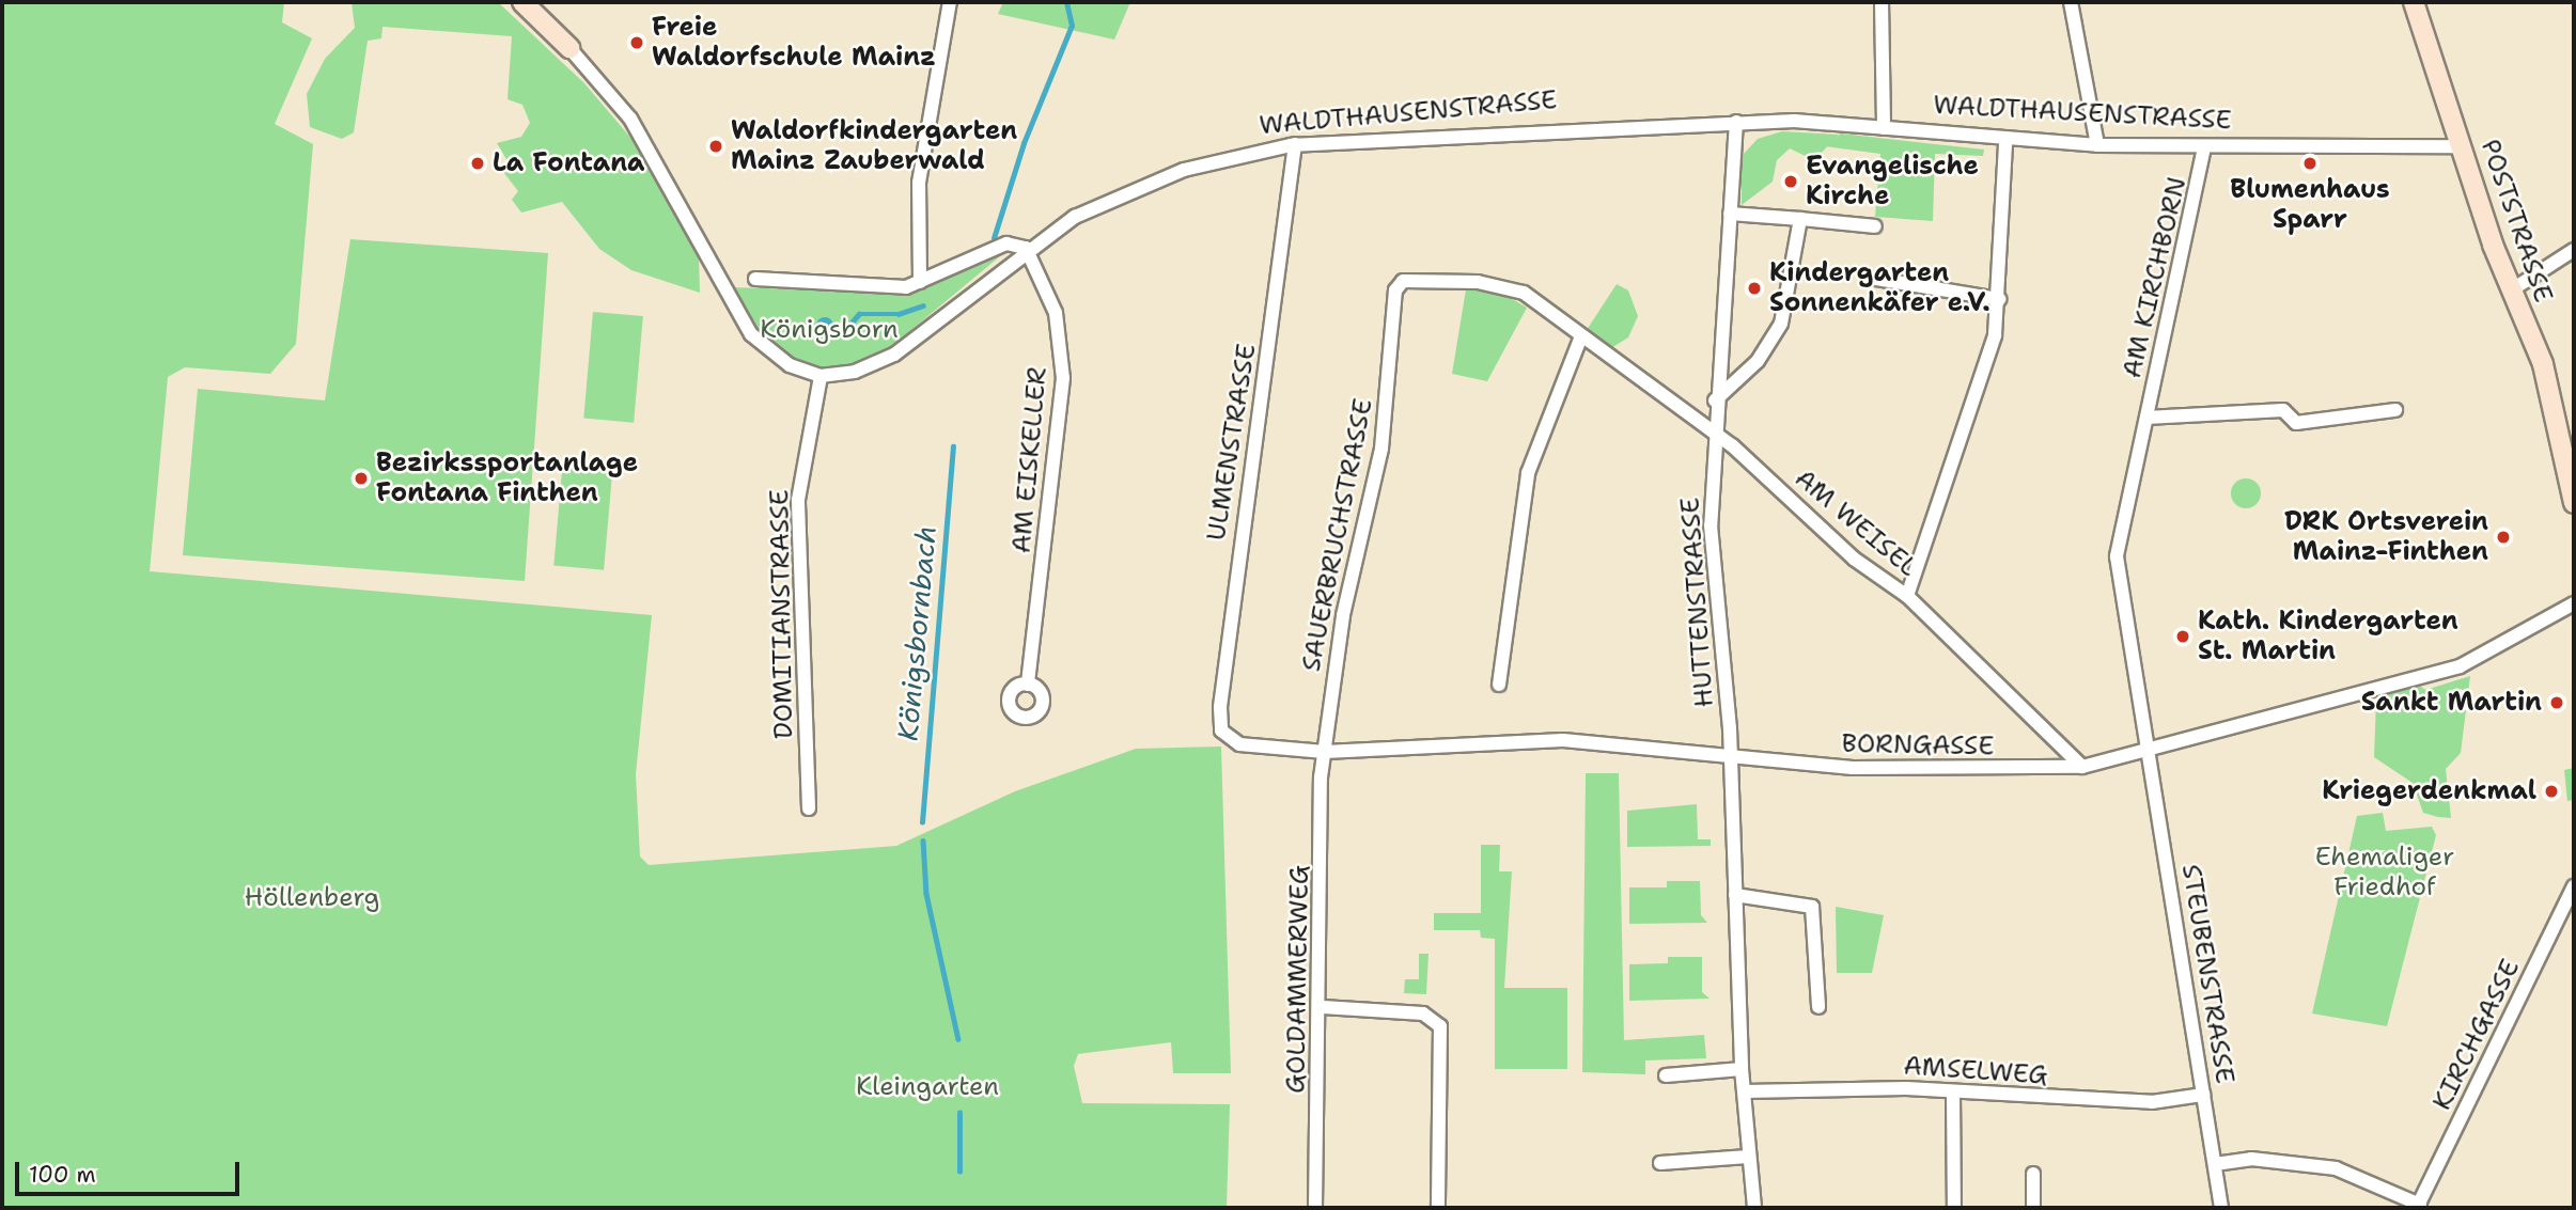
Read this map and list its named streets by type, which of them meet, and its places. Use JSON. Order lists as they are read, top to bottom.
{
  "streets": {
    "main road": ["POSTSTRASSE"],
    "street": [
      "WALDTHAUSENSTRASSE",
      "AM KIRCHBORN",
      "ULMENSTRASSE",
      "AM EISKELLER",
      "AM WEISEL",
      "SAUERBRUCHSTRASSE",
      "HUTTENSTRASSE",
      "DOMITIANSTRASSE",
      "BORNGASSE",
      "STEUBENSTRASSE",
      "GOLDAMMERWEG",
      "KIRCHGASSE",
      "AMSELWEG"
    ]
  },
  "crossings": [
    ["WALDTHAUSENSTRASSE", "POSTSTRASSE"],
    ["WALDTHAUSENSTRASSE", "AM KIRCHBORN"],
    ["WALDTHAUSENSTRASSE", "ULMENSTRASSE"],
    ["WALDTHAUSENSTRASSE", "AM EISKELLER"],
    ["WALDTHAUSENSTRASSE", "HUTTENSTRASSE"],
    ["WALDTHAUSENSTRASSE", "DOMITIANSTRASSE"],
    ["AM KIRCHBORN", "BORNGASSE"],
    ["AM KIRCHBORN", "STEUBENSTRASSE"],
    ["ULMENSTRASSE", "BORNGASSE"],
    ["AM WEISEL", "SAUERBRUCHSTRASSE"],
    ["AM WEISEL", "HUTTENSTRASSE"],
    ["AM WEISEL", "BORNGASSE"],
    ["SAUERBRUCHSTRASSE", "BORNGASSE"],
    ["SAUERBRUCHSTRASSE", "GOLDAMMERWEG"],
    ["HUTTENSTRASSE", "BORNGASSE"],
    ["HUTTENSTRASSE", "AMSELWEG"],
    ["BORNGASSE", "STEUBENSTRASSE"],
    ["BORNGASSE", "GOLDAMMERWEG"],
    ["STEUBENSTRASSE", "AMSELWEG"]
  ],
  "water": ["Königsbornbach"],
  "parks": [
    "Königsborn",
    "Ehemaliger Friedhof",
    "Höllenberg",
    "Kleingarten"
  ],
  "places": [
    "Freie Waldorfschule Mainz",
    "Waldorfkindergarten Mainz Zauberwald",
    "La Fontana",
    "Blumenhaus Sparr",
    "Evangelische Kirche",
    "Kindergarten Sonnenkäfer e.V.",
    "Bezirkssportanlage Fontana Finthen",
    "DRK Ortsverein Mainz-Finthen",
    "Kath. Kindergarten St. Martin",
    "Sankt Martin",
    "Kriegerdenkmal"
  ],
  "scale_bar": "100 m"
}
